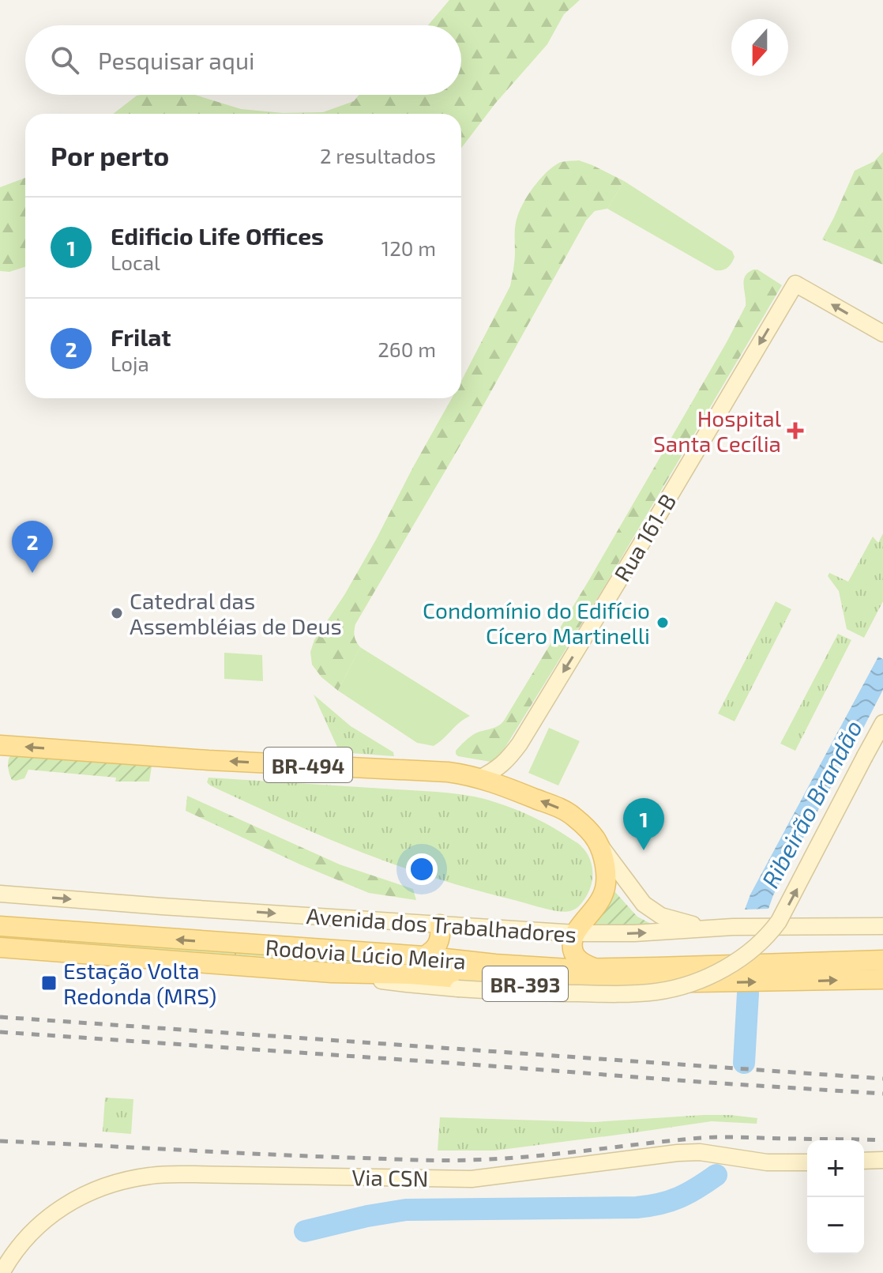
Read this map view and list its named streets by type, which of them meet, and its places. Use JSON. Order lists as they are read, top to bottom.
{
  "streets": {
    "main road": ["BR-494", "Rodovia Lúcio Meira", "BR-393"],
    "street": ["Rua 161-B", "Avenida dos Trabalhadores", "Via CSN"]
  },
  "crossings": [
    ["Rua 161-B", "BR-494"]
  ],
  "one_way": ["Rua 161-B", "Avenida dos Trabalhadores"],
  "water": ["Ribeirão Brandão"],
  "places": {
    "health": ["Hospital Santa Cecília"],
    "other": ["Catedral das Assembléias de Deus", "Condomínio do Edifício Cícero Martinelli"],
    "transit": ["Estação Volta Redonda (MRS)"]
  },
  "north": "bottom",
  "page": {
    "search": "Pesquisar aqui",
    "heading": ["Por perto", "2 resultados"],
    "list": [
      {
        "mark": "1",
        "name": "Edificio Life Offices",
        "note": "Local",
        "value": "120 m"
      },
      {
        "mark": "2",
        "name": "Frilat",
        "note": "Loja",
        "value": "260 m"
      }
    ],
    "pins": ["2", "1"],
    "map_buttons": ["+", "−"]
  }
}
